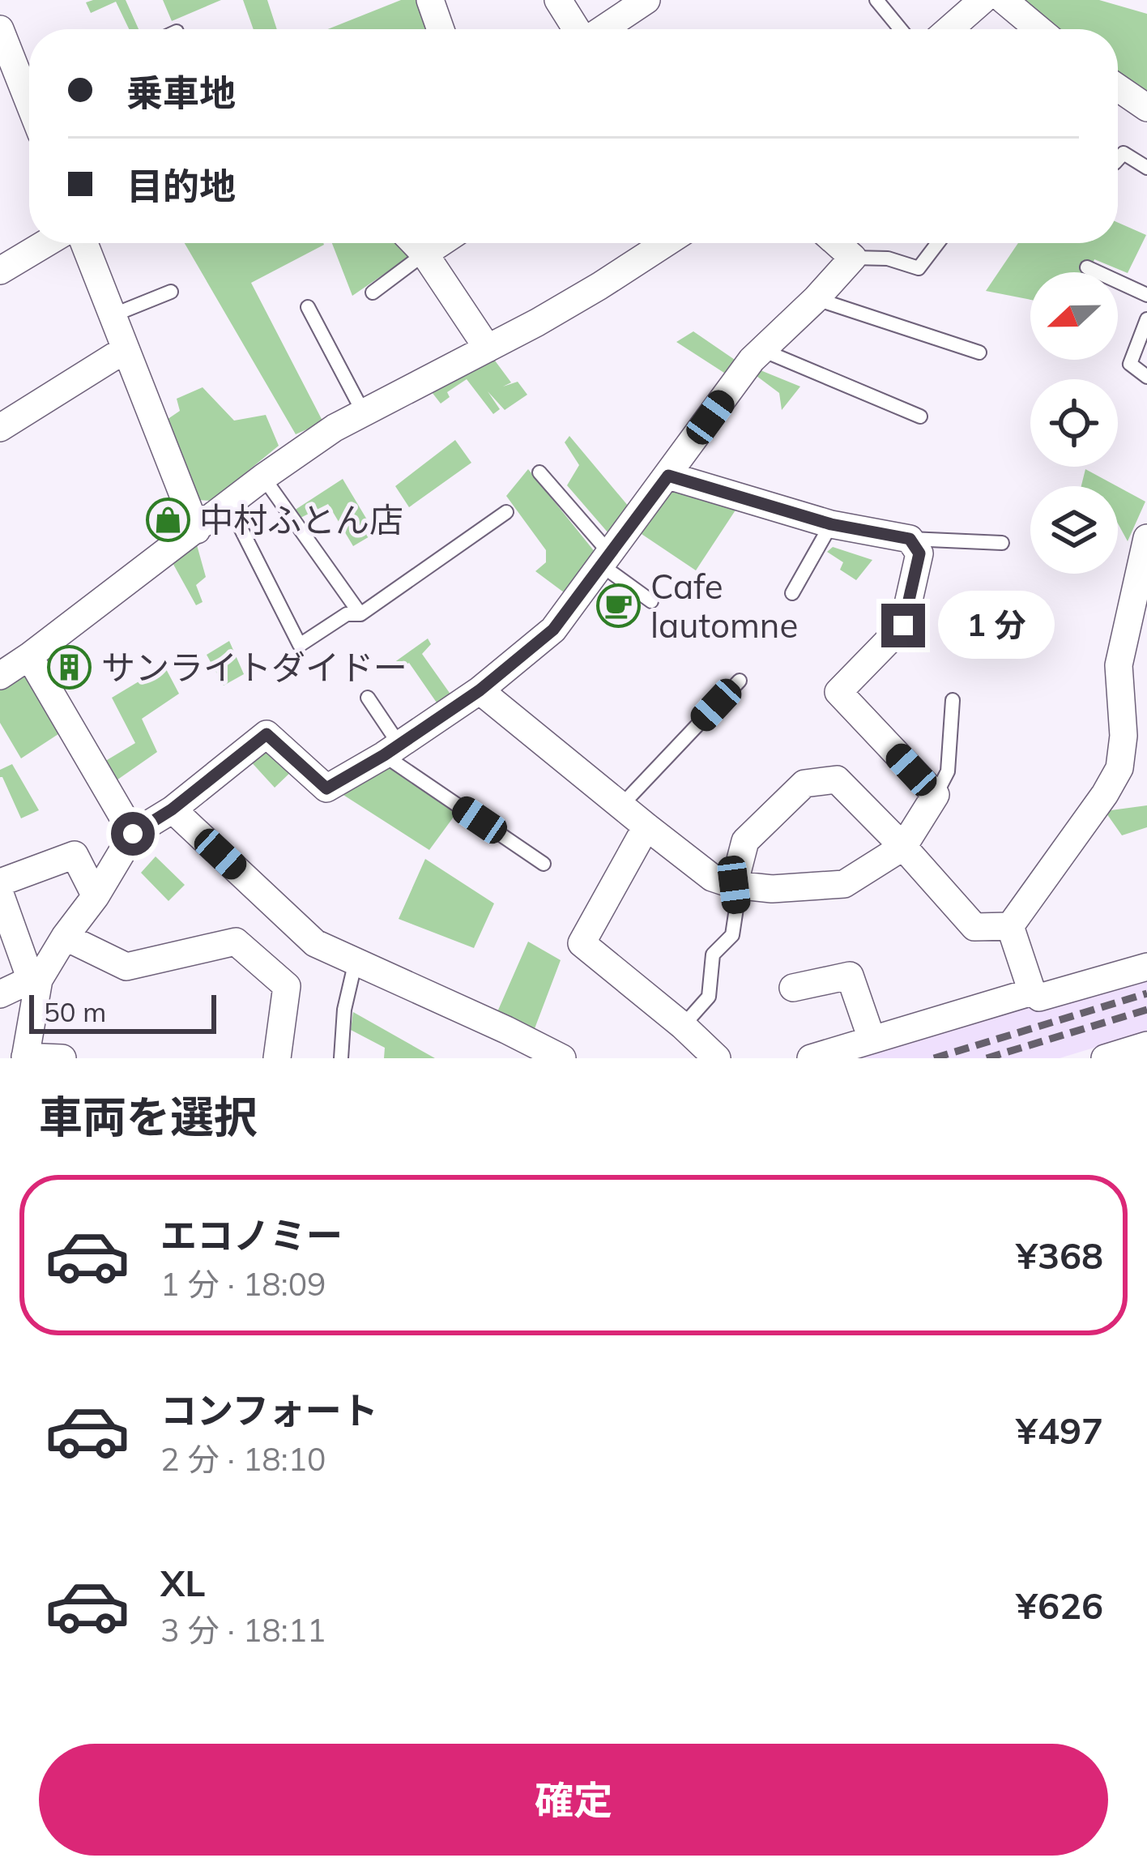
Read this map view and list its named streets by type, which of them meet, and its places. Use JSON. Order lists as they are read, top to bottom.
{
  "places": {
    "shop": ["中村ふとん店"],
    "cafe": ["Cafe lautomne"],
    "building": ["サンライトダイドー"]
  },
  "scale_bar": "50 m",
  "north": "left",
  "page": {
    "banner": ["乗車地", "目的地"],
    "bubble": "1 分",
    "scale": "50 m",
    "heading": "車両を選択",
    "list": [
      {
        "name": "エコノミー",
        "note": "1 分 · 18:09",
        "value": "¥368"
      },
      {
        "name": "コンフォート",
        "note": "2 分 · 18:10",
        "value": "¥497"
      },
      {
        "name": "XL",
        "note": "3 分 · 18:11",
        "value": "¥626"
      }
    ],
    "buttons": "確定"
  }
}
